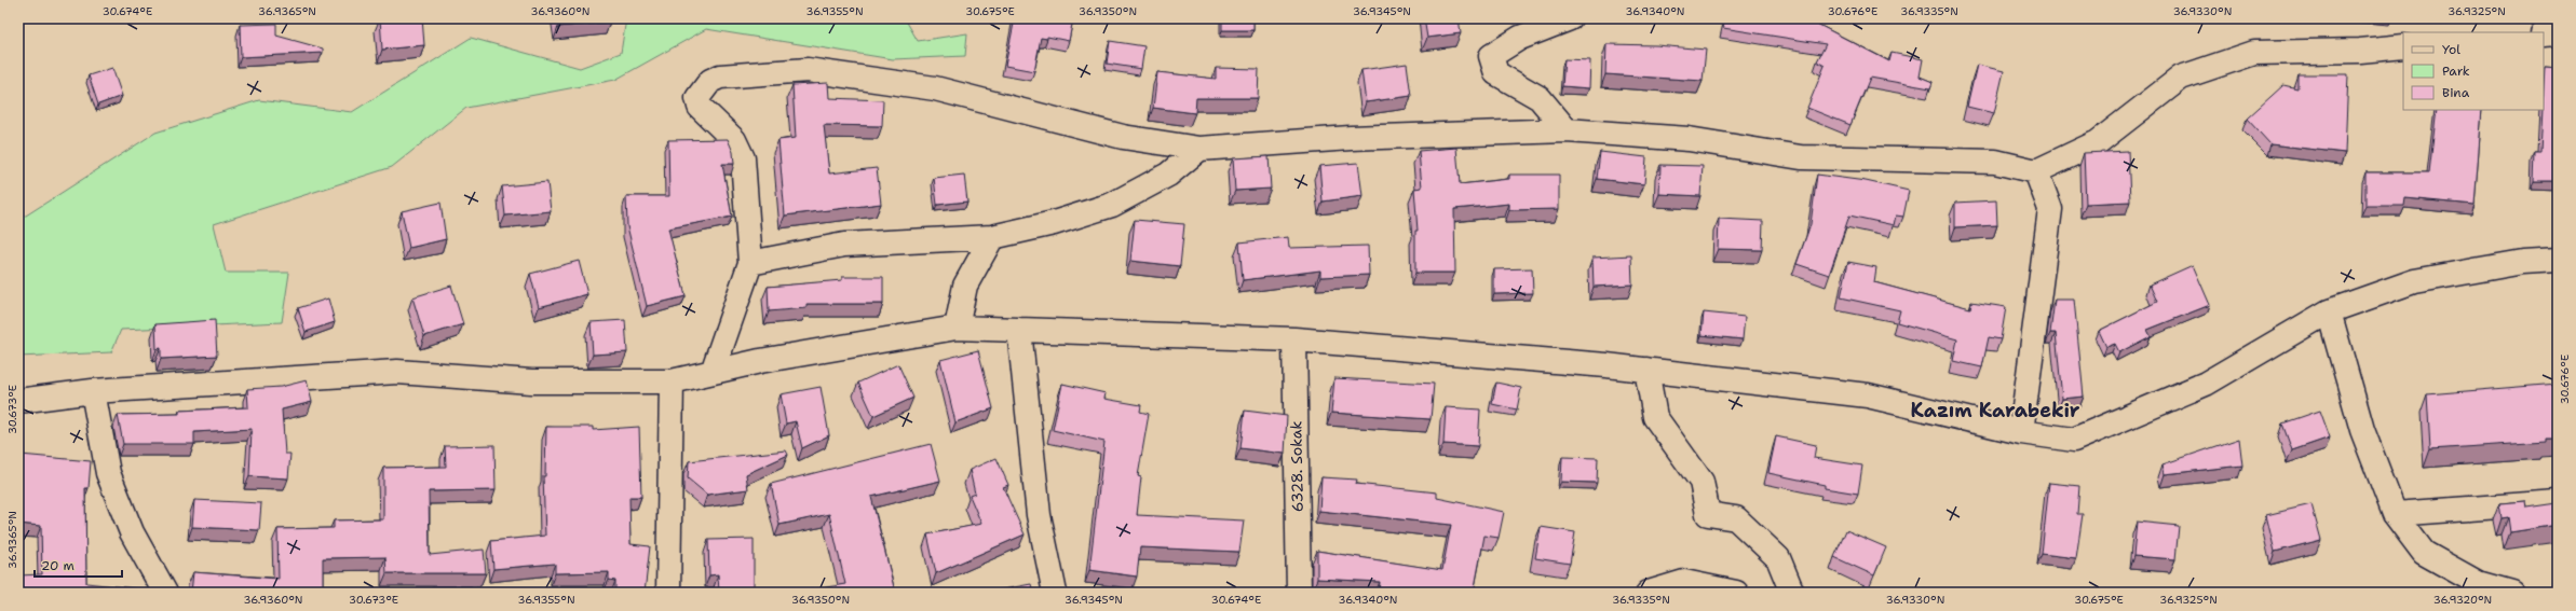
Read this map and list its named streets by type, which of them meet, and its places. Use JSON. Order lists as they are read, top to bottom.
{
  "streets": {
    "street": ["6328. Sokak"]
  },
  "districts": ["Kazım Karabekir"],
  "legend": ["Yol", "Park", "Bina"],
  "scale_bar": "20 m",
  "coordinates": [
    "30.674°E",
    "36.9365°N",
    "36.9360°N",
    "36.9355°N",
    "30.675°E",
    "36.9350°N",
    "36.9345°N",
    "36.9340°N",
    "30.676°E",
    "36.9335°N",
    "36.9330°N",
    "36.9325°N",
    "30.673°E",
    "36.9320°N"
  ]
}
